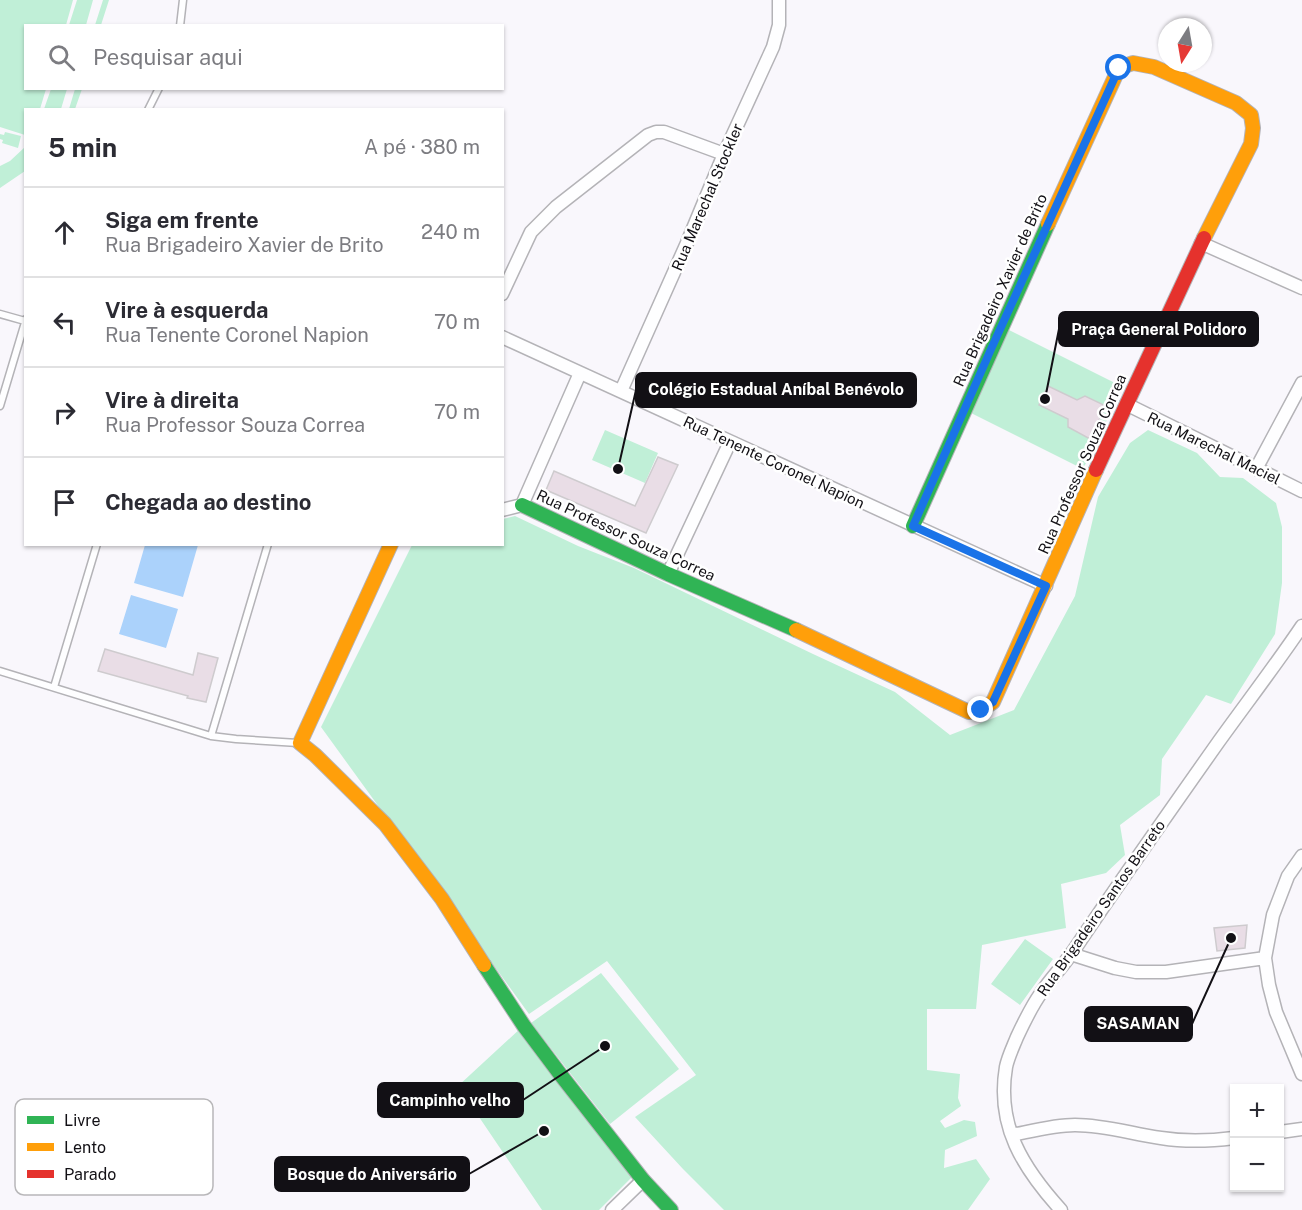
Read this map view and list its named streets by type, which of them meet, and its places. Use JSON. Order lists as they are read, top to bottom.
{
  "streets": {
    "street": [
      "Rua Marechal Stockler",
      "Rua Brigadeiro Xavier de Brito",
      "Rua Marechal Maciel",
      "Rua Tenente Coronel Napion",
      "Rua Professor Souza Correa",
      "Rua Brigadeiro Santos Barreto"
    ]
  },
  "crossings": [
    ["Rua Marechal Stockler", "Rua Tenente Coronel Napion"],
    ["Rua Brigadeiro Xavier de Brito", "Rua Tenente Coronel Napion"],
    ["Rua Brigadeiro Xavier de Brito", "Rua Professor Souza Correa"],
    ["Rua Marechal Maciel", "Rua Professor Souza Correa"],
    ["Rua Tenente Coronel Napion", "Rua Professor Souza Correa"]
  ],
  "places": [
    "Praça General Polidoro",
    "Colégio Estadual Aníbal Benévolo",
    "SASAMAN",
    "Campinho velho",
    "Bosque do Aniversário"
  ],
  "legend": ["Livre", "Lento", "Parado"],
  "north": "bottom",
  "page": {
    "search": "Pesquisar aqui",
    "heading": ["5 min", "A pé · 380 m"],
    "list": [
      ["Siga em frente", "Rua Brigadeiro Xavier de Brito", "240 m"],
      ["Vire à esquerda", "Rua Tenente Coronel Napion", "70 m"],
      ["Vire à direita", "Rua Professor Souza Correa", "70 m"],
      "Chegada ao destino"
    ],
    "map_buttons": ["+", "−"]
  }
}
